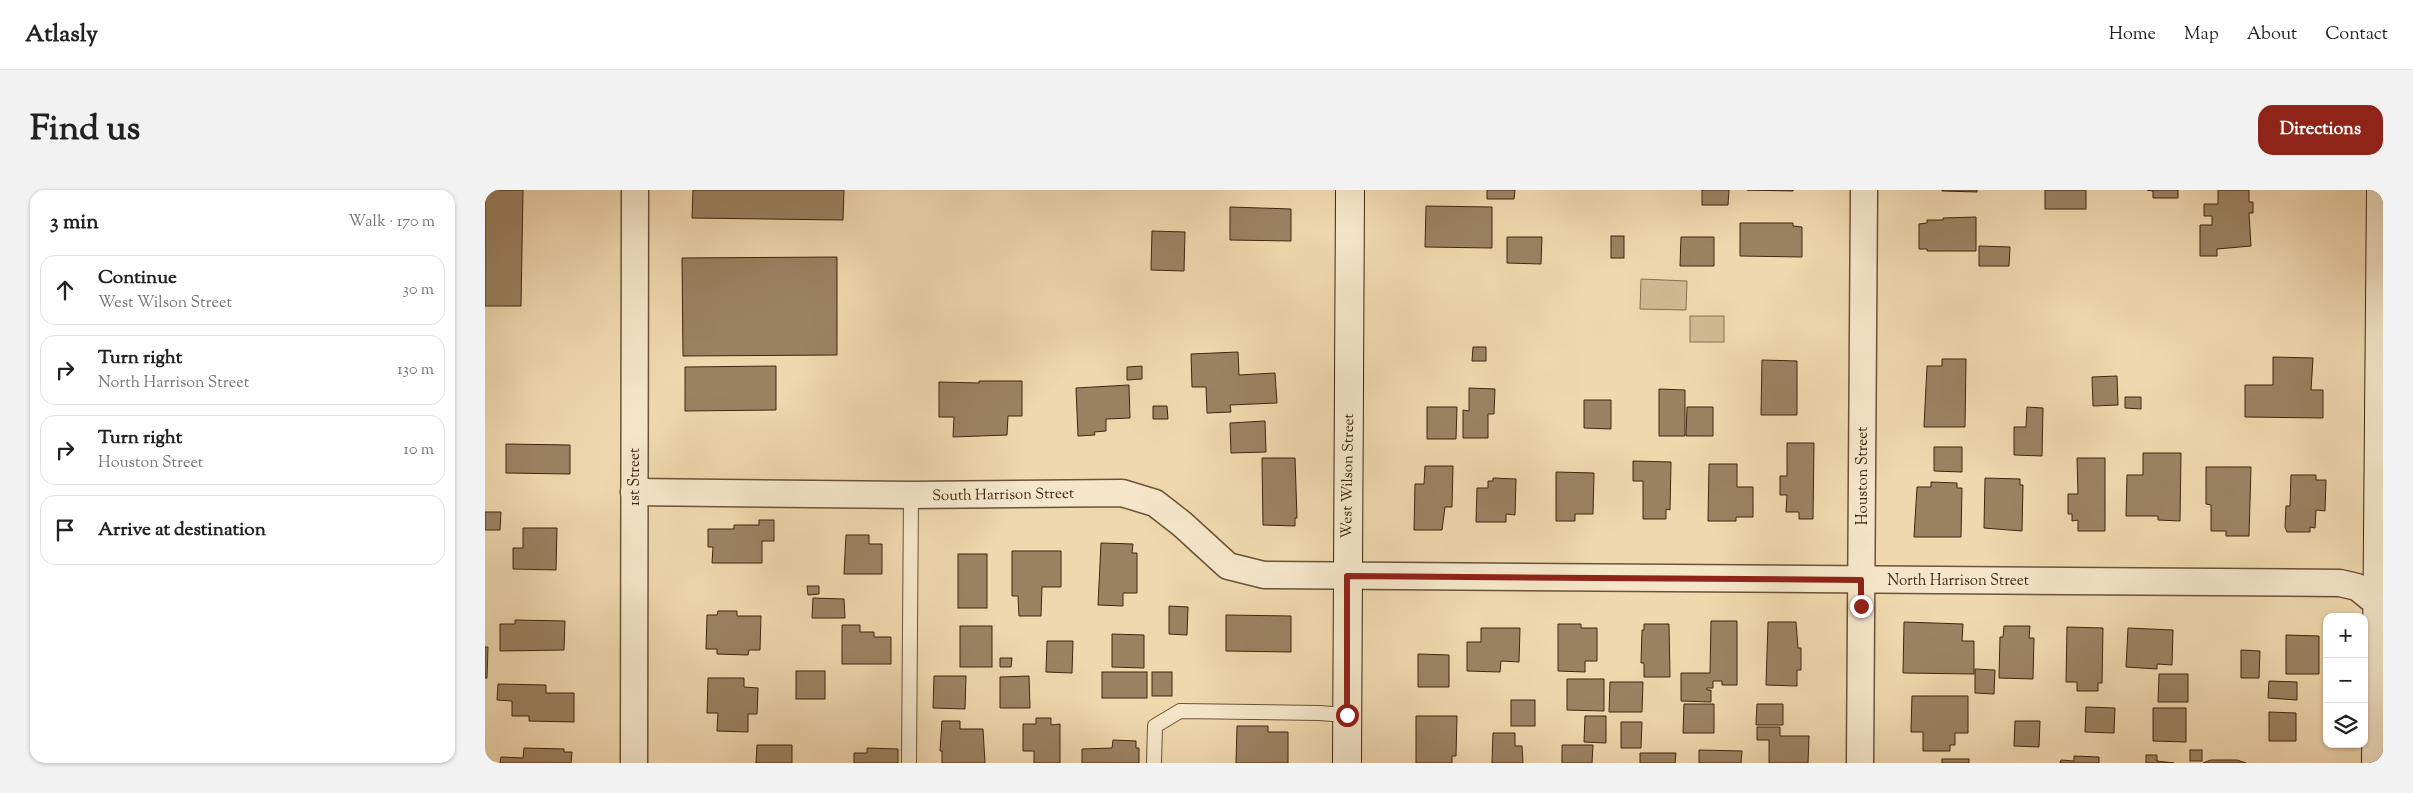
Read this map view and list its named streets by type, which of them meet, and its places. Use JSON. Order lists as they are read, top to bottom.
{
  "streets": {
    "main road": ["West Wilson Street"],
    "street": [
      "Houston Street",
      "1st Street",
      "South Harrison Street",
      "North Harrison Street"
    ]
  },
  "crossings": [
    ["West Wilson Street", "South Harrison Street"],
    ["West Wilson Street", "North Harrison Street"],
    ["Houston Street", "North Harrison Street"],
    ["1st Street", "South Harrison Street"],
    ["South Harrison Street", "North Harrison Street"]
  ],
  "page": {
    "header": "Atlasly",
    "nav": [
      "Home",
      "Map",
      "About",
      "Contact"
    ],
    "title": "Find us",
    "buttons": "Directions",
    "heading": ["3 min", "Walk · 170 m"],
    "list": [
      ["Continue", "West Wilson Street", "30 m"],
      ["Turn right", "North Harrison Street", "130 m"],
      ["Turn right", "Houston Street", "10 m"],
      "Arrive at destination"
    ],
    "map_buttons": ["+", "−"]
  }
}
